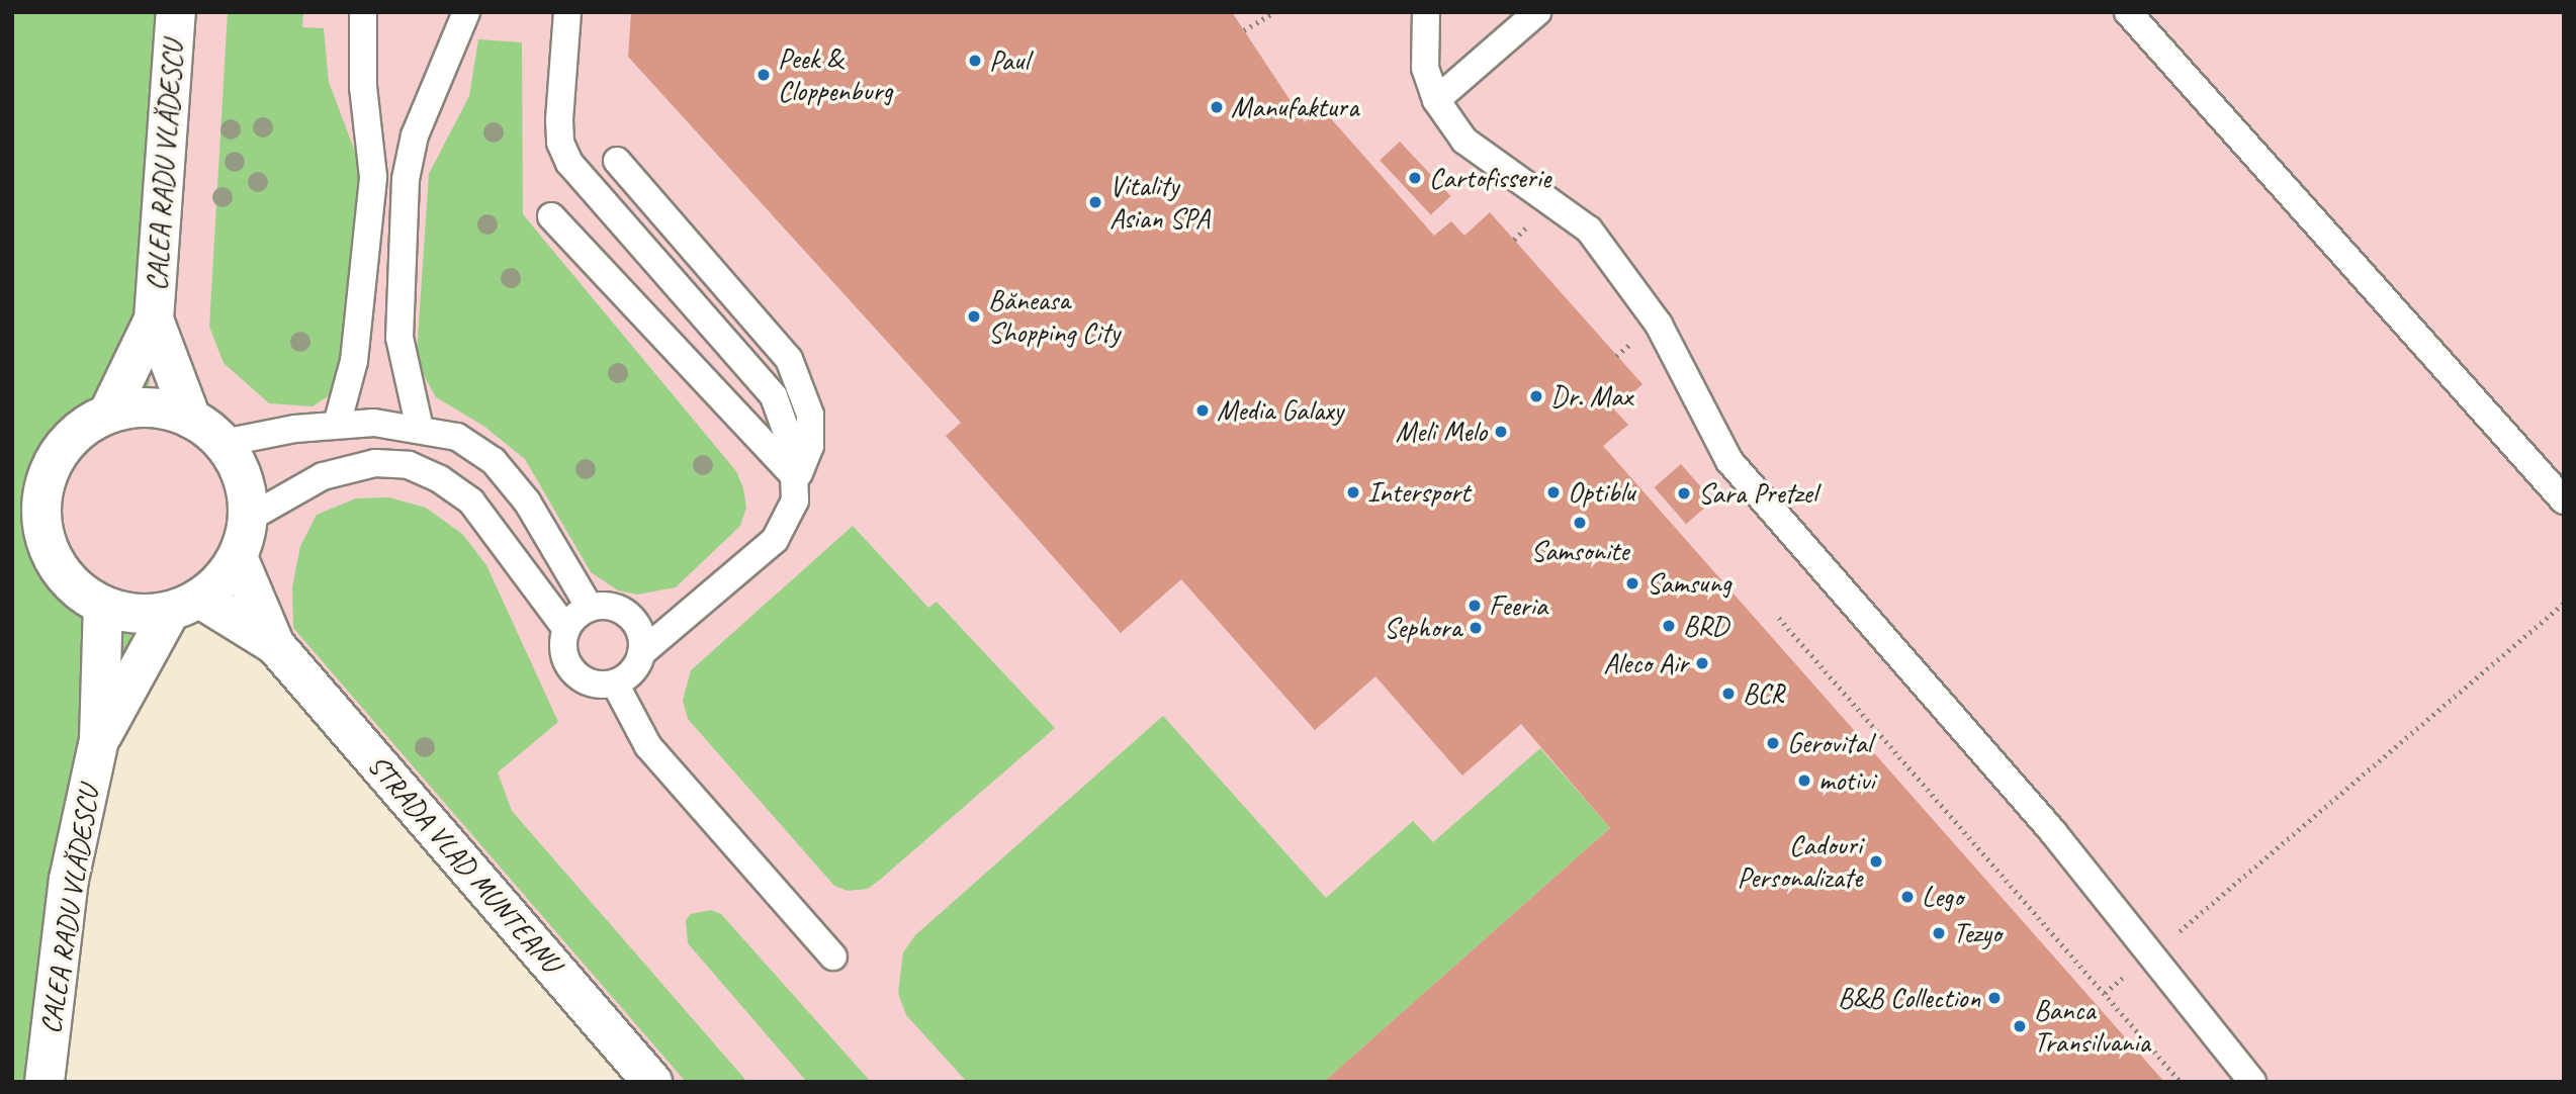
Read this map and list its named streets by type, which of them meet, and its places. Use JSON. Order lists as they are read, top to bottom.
{
  "streets": {
    "street": ["CALEA RADU VLĂDESCU", "STRADA VLAD MUNTEANU"]
  },
  "crossings": [
    ["CALEA RADU VLĂDESCU", "STRADA VLAD MUNTEANU"]
  ],
  "places": [
    "Paul",
    "Peek & Cloppenburg",
    "Manufaktura",
    "Cartofisserie",
    "Vitality Asian SPA",
    "Băneasa Shopping City",
    "Dr. Max",
    "Media Galaxy",
    "Meli Melo",
    "Intersport",
    "Optiblu",
    "Sara Pretzel",
    "Samsonite",
    "Samsung",
    "Feeria",
    "BRD",
    "Sephora",
    "Aleco Air",
    "BCR",
    "Gerovital",
    "motivi",
    "Cadouri Personalizate",
    "Lego",
    "Tezyo",
    "B&B Collection",
    "Banca Transilvania"
  ]
}
